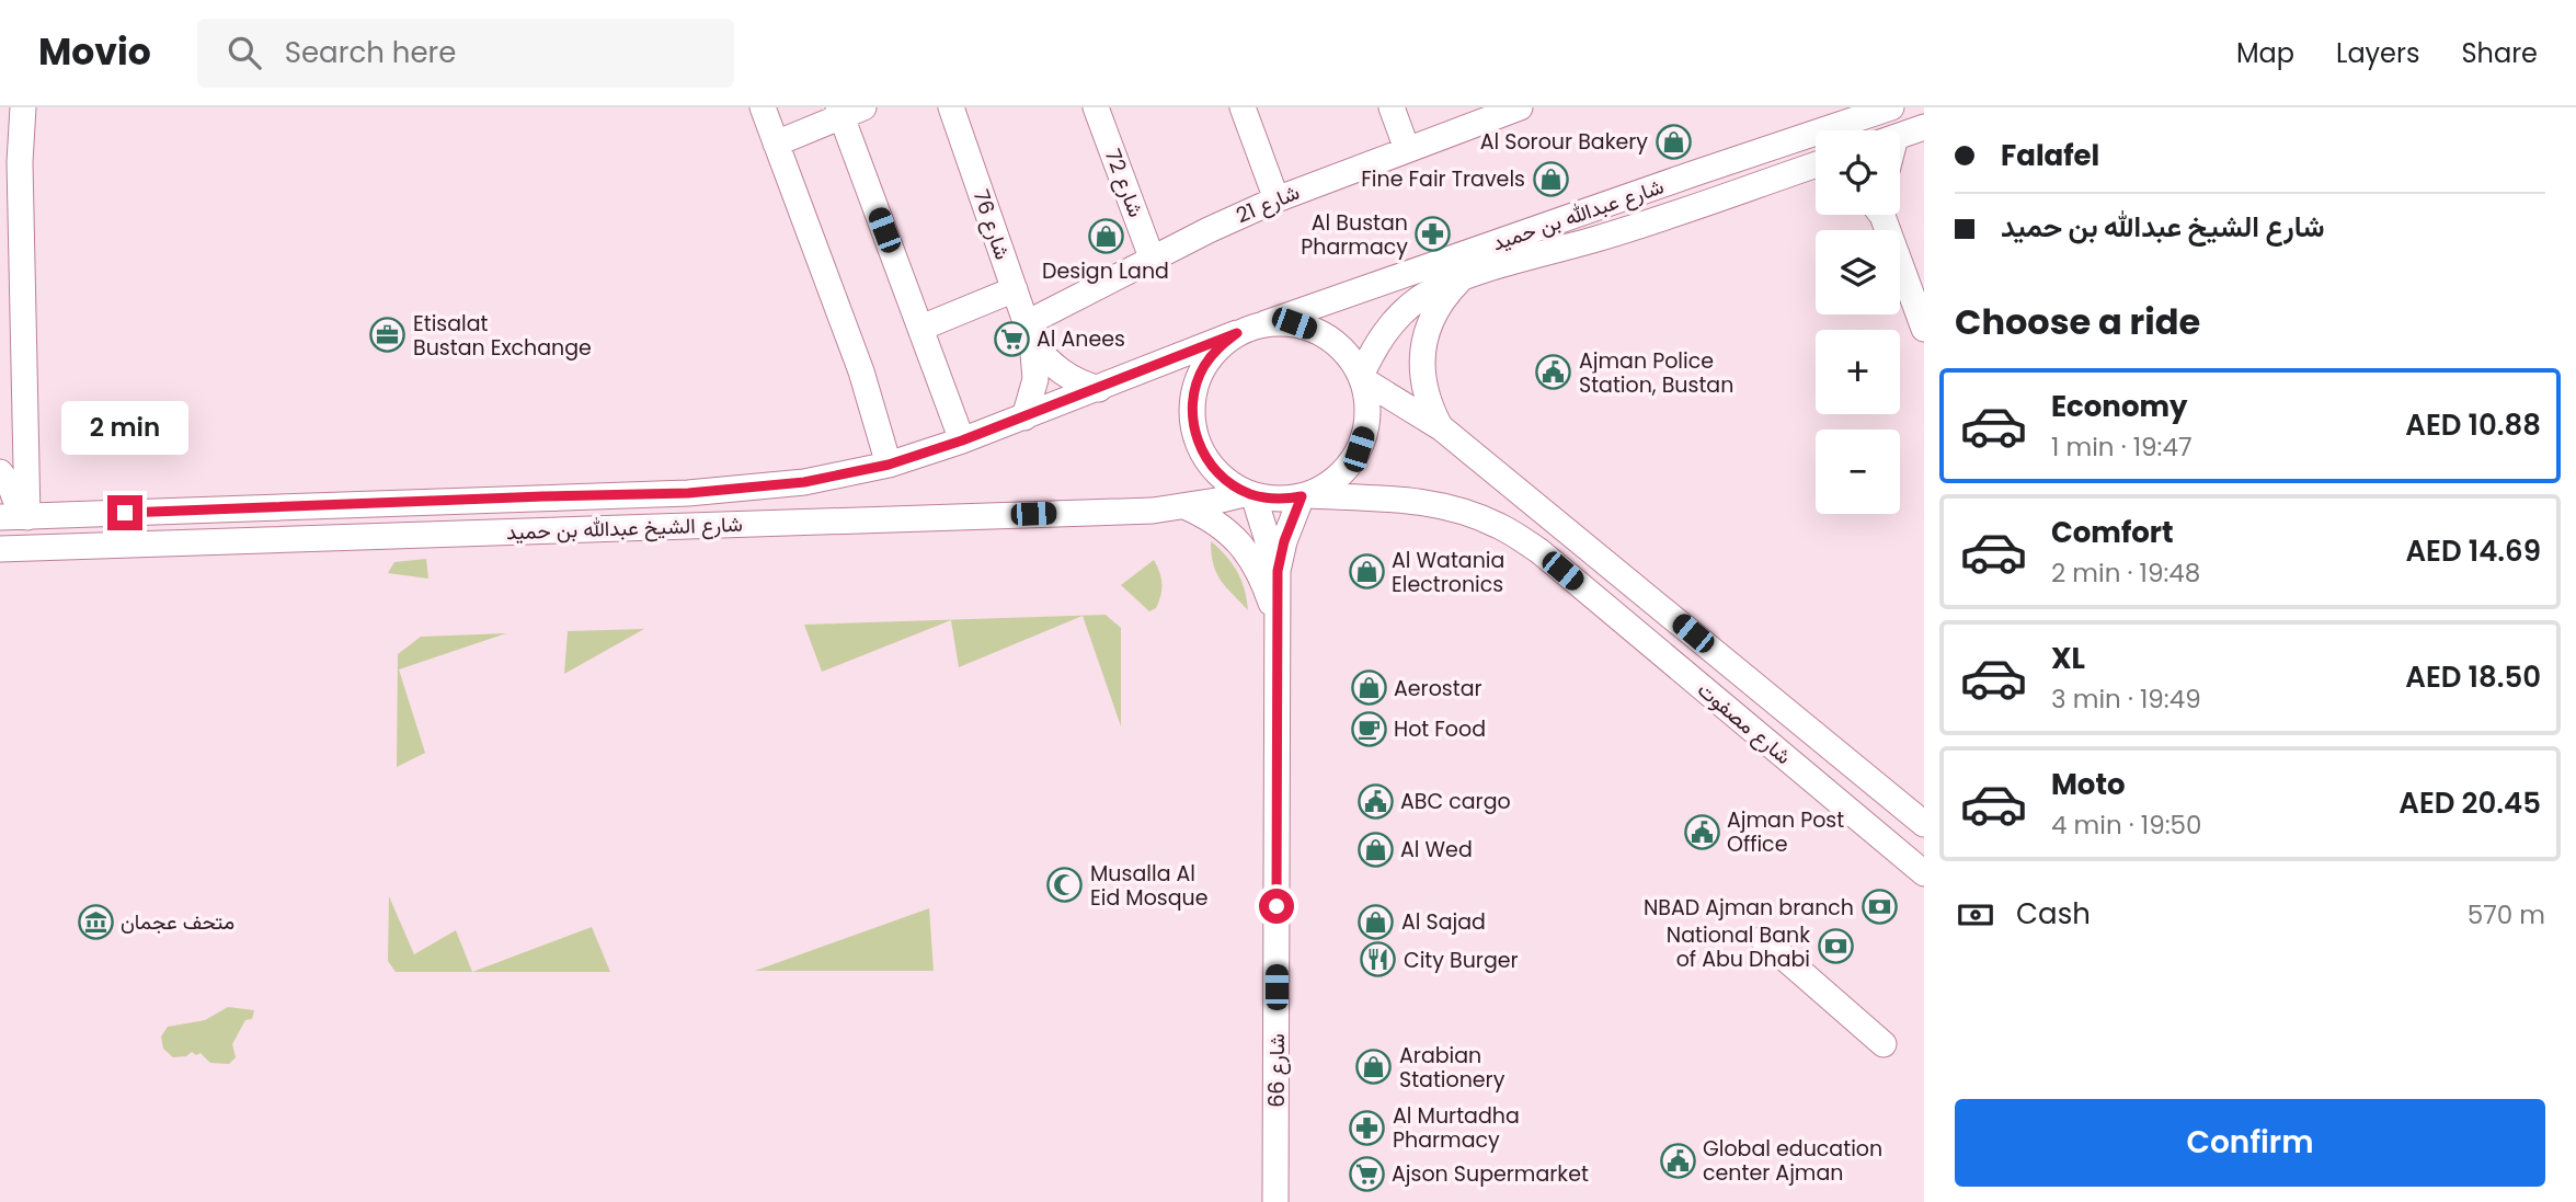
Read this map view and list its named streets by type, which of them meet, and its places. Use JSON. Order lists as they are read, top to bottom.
{
  "streets": {
    "street": [
      "شارع 72",
      "شارع 21",
      "شارع عبدالله بن حميد",
      "شارع 76",
      "شارع الشيخ عبدالله بن حميد",
      "شارع مصفوت",
      "شارع 66"
    ]
  },
  "crossings": [
    ["شارع 72", "شارع 21"],
    ["شارع 21", "شارع 76"],
    ["شارع عبدالله بن حميد", "شارع الشيخ عبدالله بن حميد"],
    ["شارع عبدالله بن حميد", "شارع مصفوت"],
    ["شارع عبدالله بن حميد", "شارع 66"],
    ["شارع 76", "شارع الشيخ عبدالله بن حميد"],
    ["شارع الشيخ عبدالله بن حميد", "شارع مصفوت"],
    ["شارع الشيخ عبدالله بن حميد", "شارع 66"],
    ["شارع مصفوت", "شارع 66"]
  ],
  "places": {
    "shop": [
      "Al Sorour Bakery",
      "Fine Fair Travels",
      "Design Land",
      "Al Watania Electronics",
      "Aerostar",
      "Al Wed",
      "Al Sajad",
      "Arabian Stationery"
    ],
    "pharmacy": ["Al Bustan Pharmacy", "Al Murtadha Pharmacy"],
    "office": ["Etisalat Bustan Exchange"],
    "supermarket": ["Al Anees", "Ajson Supermarket"],
    "public building": [
      "Ajman Police Station, Bustan",
      "ABC cargo",
      "Ajman Post Office",
      "Global education center Ajman"
    ],
    "cafe": ["Hot Food"],
    "mosque": ["Musalla Al Eid Mosque"],
    "bank": ["NBAD Ajman branch", "National Bank of Abu Dhabi"],
    "museum": ["متحف عجمان"],
    "restaurant": ["City Burger"]
  },
  "page": {
    "header": "Movio",
    "search": "Search here",
    "nav": ["Map", "Layers", "Share"],
    "banner": ["Falafel", "شارع الشيخ عبدالله بن حميد"],
    "map_buttons": ["+", "−"],
    "heading": "Choose a ride",
    "list": [
      {
        "name": "Economy",
        "note": "1 min · 19:47",
        "value": "AED 10.88"
      },
      {
        "name": "Comfort",
        "note": "2 min · 19:48",
        "value": "AED 14.69"
      },
      {
        "name": "XL",
        "note": "3 min · 19:49",
        "value": "AED 18.50"
      },
      {
        "name": "Moto",
        "note": "4 min · 19:50",
        "value": "AED 20.45"
      }
    ],
    "bubble": "2 min",
    "pay": ["Cash", "570 m"],
    "buttons": "Confirm"
  }
}
